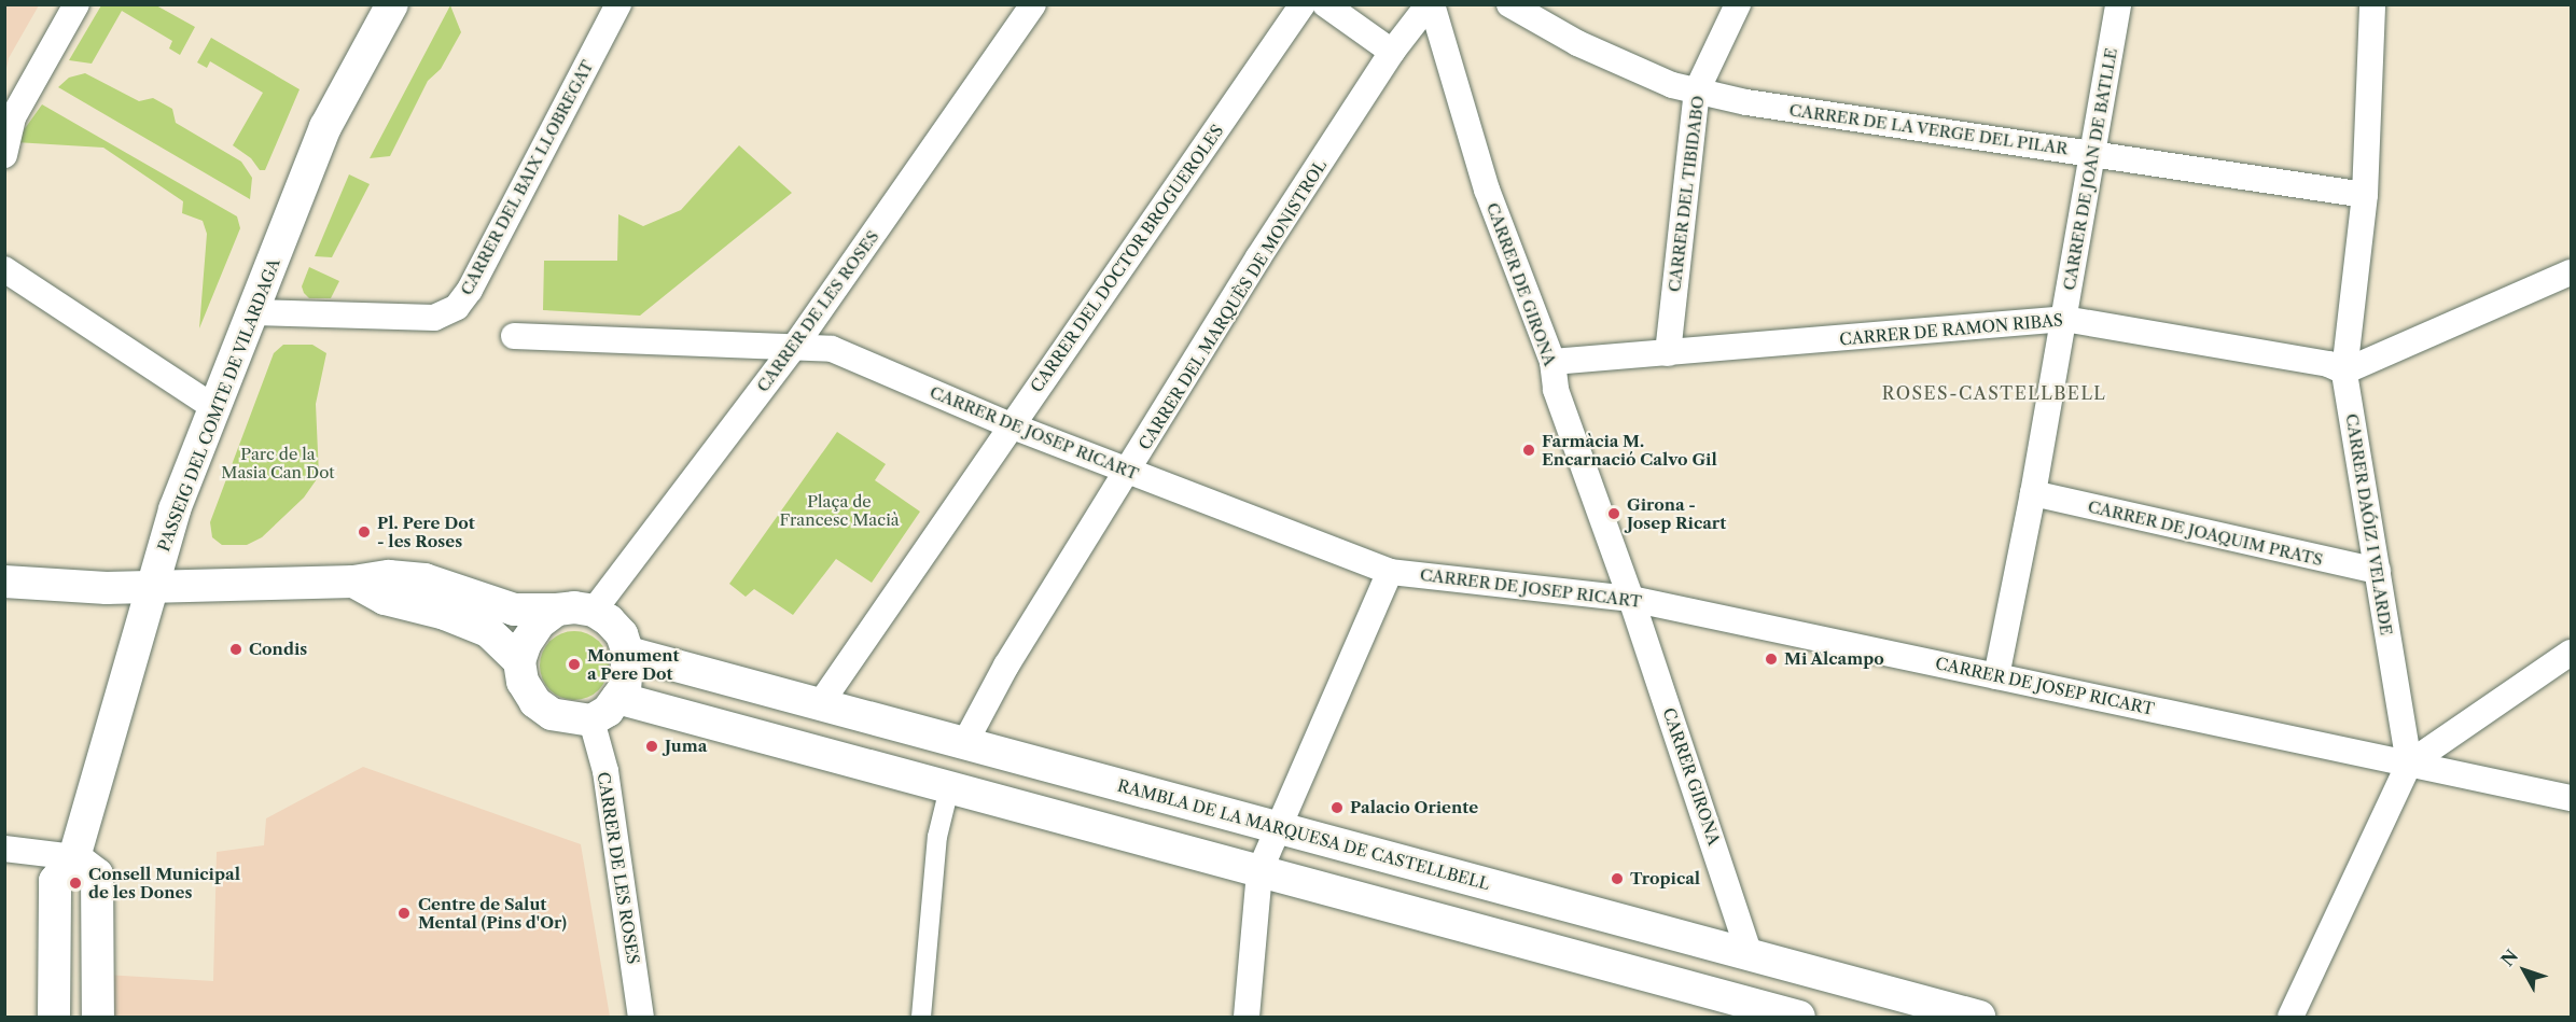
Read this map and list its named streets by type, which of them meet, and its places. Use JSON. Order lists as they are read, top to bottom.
{
  "streets": {
    "street": [
      "CARRER DE LA VERGE DEL PILAR",
      "CARRER DE JOAN DE BATLLE",
      "CARRER DEL BAIX LLOBREGAT",
      "CARRER DEL TIBIDABO",
      "CARRER DEL DOCTOR BROGUEROLES",
      "CARRER DE GIRONA",
      "CARRER DEL MARQUÈS DE MONISTROL",
      "CARRER DE LES ROSES",
      "CARRER DE RAMON RIBAS",
      "PASSEIG DEL COMTE DE VILARDAGA",
      "CARRER DE JOSEP RICART",
      "CARRER DAÓIZ I VELARDE",
      "CARRER DE JOAQUIM PRATS",
      "CARRER GIRONA",
      "RAMBLA DE LA MARQUESA DE CASTELLBELL"
    ]
  },
  "crossings": [
    ["CARRER DE LA VERGE DEL PILAR", "CARRER DE JOAN DE BATLLE"],
    ["CARRER DE LA VERGE DEL PILAR", "CARRER DEL TIBIDABO"],
    ["CARRER DE LA VERGE DEL PILAR", "CARRER DAÓIZ I VELARDE"],
    ["CARRER DE JOAN DE BATLLE", "CARRER DE RAMON RIBAS"],
    ["CARRER DE JOAN DE BATLLE", "CARRER DE JOSEP RICART"],
    ["CARRER DE JOAN DE BATLLE", "CARRER DE JOAQUIM PRATS"],
    ["CARRER DEL BAIX LLOBREGAT", "PASSEIG DEL COMTE DE VILARDAGA"],
    ["CARRER DEL TIBIDABO", "CARRER DE RAMON RIBAS"],
    ["CARRER DEL DOCTOR BROGUEROLES", "CARRER DE JOSEP RICART"],
    ["CARRER DEL DOCTOR BROGUEROLES", "RAMBLA DE LA MARQUESA DE CASTELLBELL"],
    ["CARRER DE GIRONA", "CARRER DEL MARQUÈS DE MONISTROL"],
    ["CARRER DE GIRONA", "CARRER DE RAMON RIBAS"],
    ["CARRER DE GIRONA", "CARRER DE JOSEP RICART"],
    ["CARRER DE GIRONA", "CARRER GIRONA"],
    ["CARRER DEL MARQUÈS DE MONISTROL", "CARRER DE JOSEP RICART"],
    ["CARRER DEL MARQUÈS DE MONISTROL", "RAMBLA DE LA MARQUESA DE CASTELLBELL"],
    ["CARRER DE LES ROSES", "CARRER DE JOSEP RICART"],
    ["CARRER DE LES ROSES", "RAMBLA DE LA MARQUESA DE CASTELLBELL"],
    ["CARRER DE RAMON RIBAS", "CARRER DAÓIZ I VELARDE"],
    ["CARRER DE JOSEP RICART", "CARRER DAÓIZ I VELARDE"],
    ["CARRER DE JOSEP RICART", "CARRER GIRONA"],
    ["CARRER DAÓIZ I VELARDE", "CARRER DE JOAQUIM PRATS"],
    ["CARRER GIRONA", "RAMBLA DE LA MARQUESA DE CASTELLBELL"]
  ],
  "districts": ["ROSES-CASTELLBELL"],
  "parks": ["Parc de la Masia Can Dot", "Plaça de Francesc Macià"],
  "places": [
    "Farmàcia M. Encarnació Calvo Gil",
    "Girona - Josep Ricart",
    "Pl. Pere Dot - les Roses",
    "Condis",
    "Mi Alcampo",
    "Monument a Pere Dot",
    "Juma",
    "Palacio Oriente",
    "Tropical",
    "Consell Municipal de les Dones",
    "Centre de Salut Mental (Pins d'Or)"
  ],
  "north": "top left"
}
